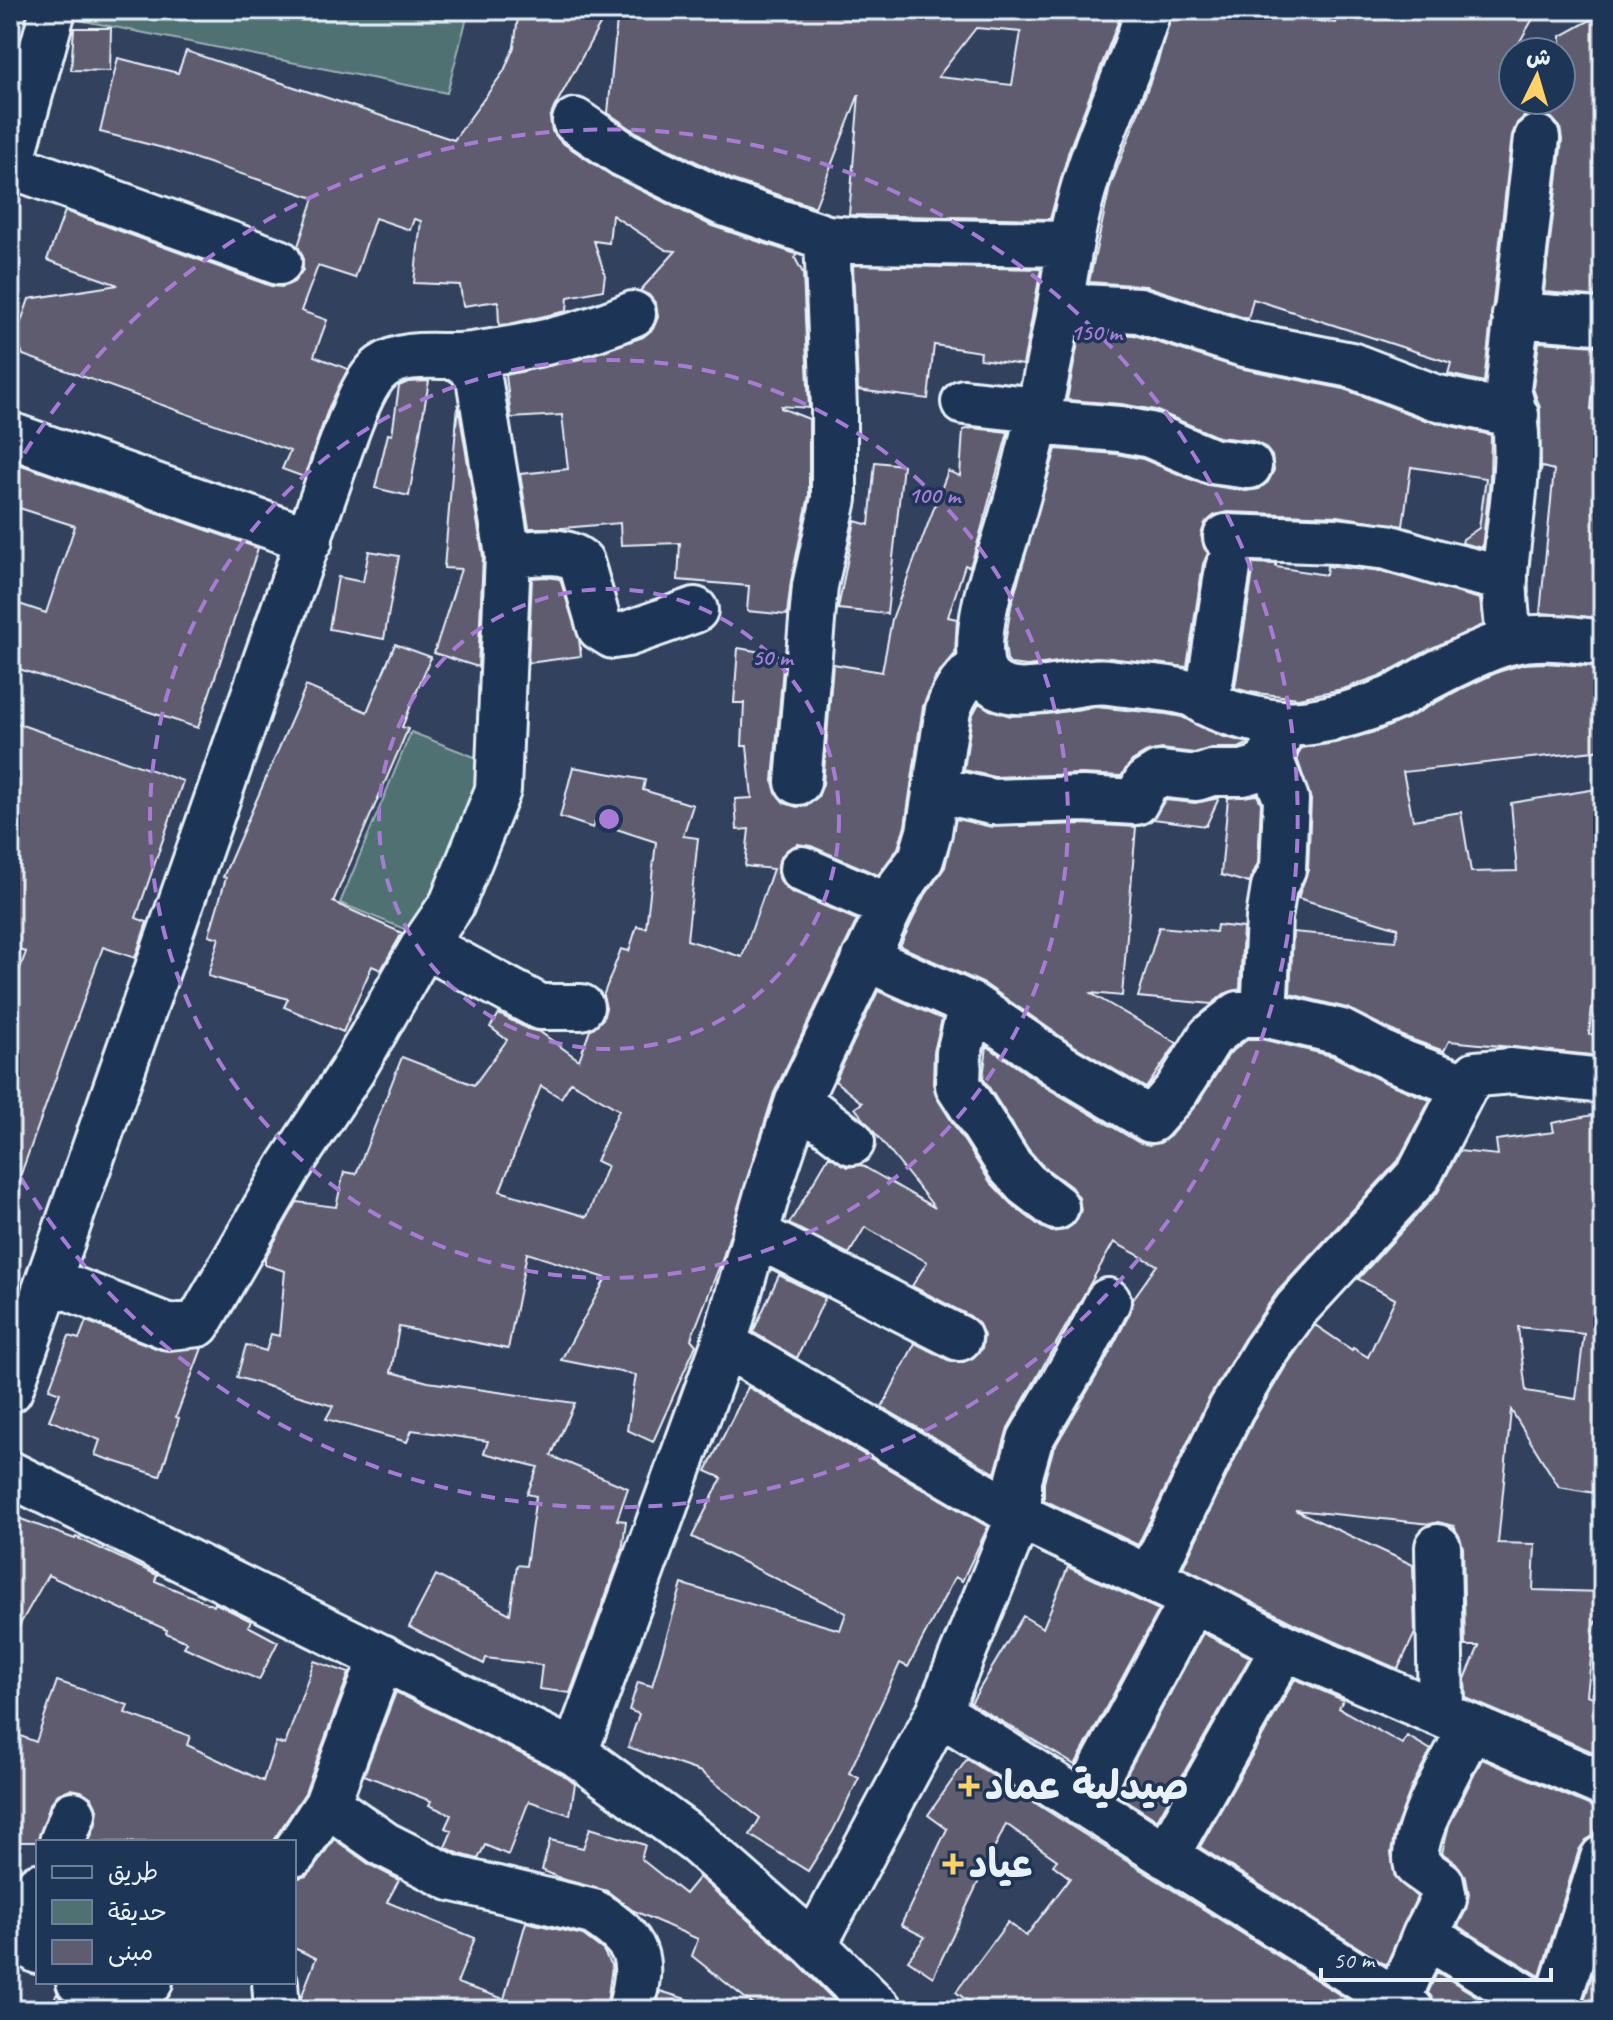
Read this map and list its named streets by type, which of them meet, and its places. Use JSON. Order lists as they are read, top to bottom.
{
  "places": {
    "health": ["صيدلية عماد", "عياد"]
  },
  "legend": ["طريق", "حديقة", "مبنى"],
  "scale_bar": "50 m",
  "north": "top",
  "rings": ["150 m", "100 m", "50 m"]
}
